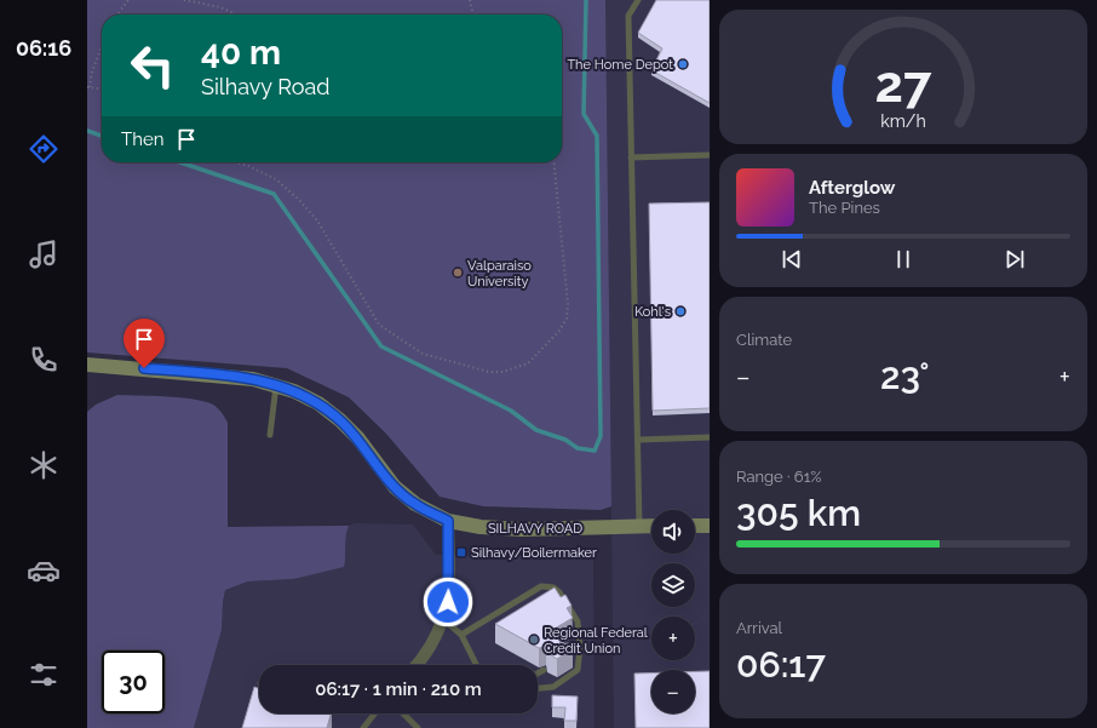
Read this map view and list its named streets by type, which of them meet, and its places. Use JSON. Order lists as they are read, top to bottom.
{
  "streets": {
    "street": ["SILHAVY ROAD"]
  },
  "places": {
    "other": [
      "The Home Depot",
      "Valparaiso University",
      "Kohl's",
      "Regional Federal Credit Union"
    ],
    "transit": ["Silhavy/Boilermaker"]
  },
  "page": {
    "tabs": "06:16",
    "turn": ["40 m", "Silhavy Road"],
    "then": "Then",
    "song": ["Afterglow", "The Pines"],
    "tile": [
      "Climate",
      ["Range · 61%", "305 km"],
      ["Arrival", "06:17"]
    ],
    "heat": ["−", "23°", "+"],
    "map_buttons": ["+", "−"],
    "limit": "30",
    "trip": "06:17 · 1 min · 210 m",
    "gauge": ["27", "km/h"]
  }
}
